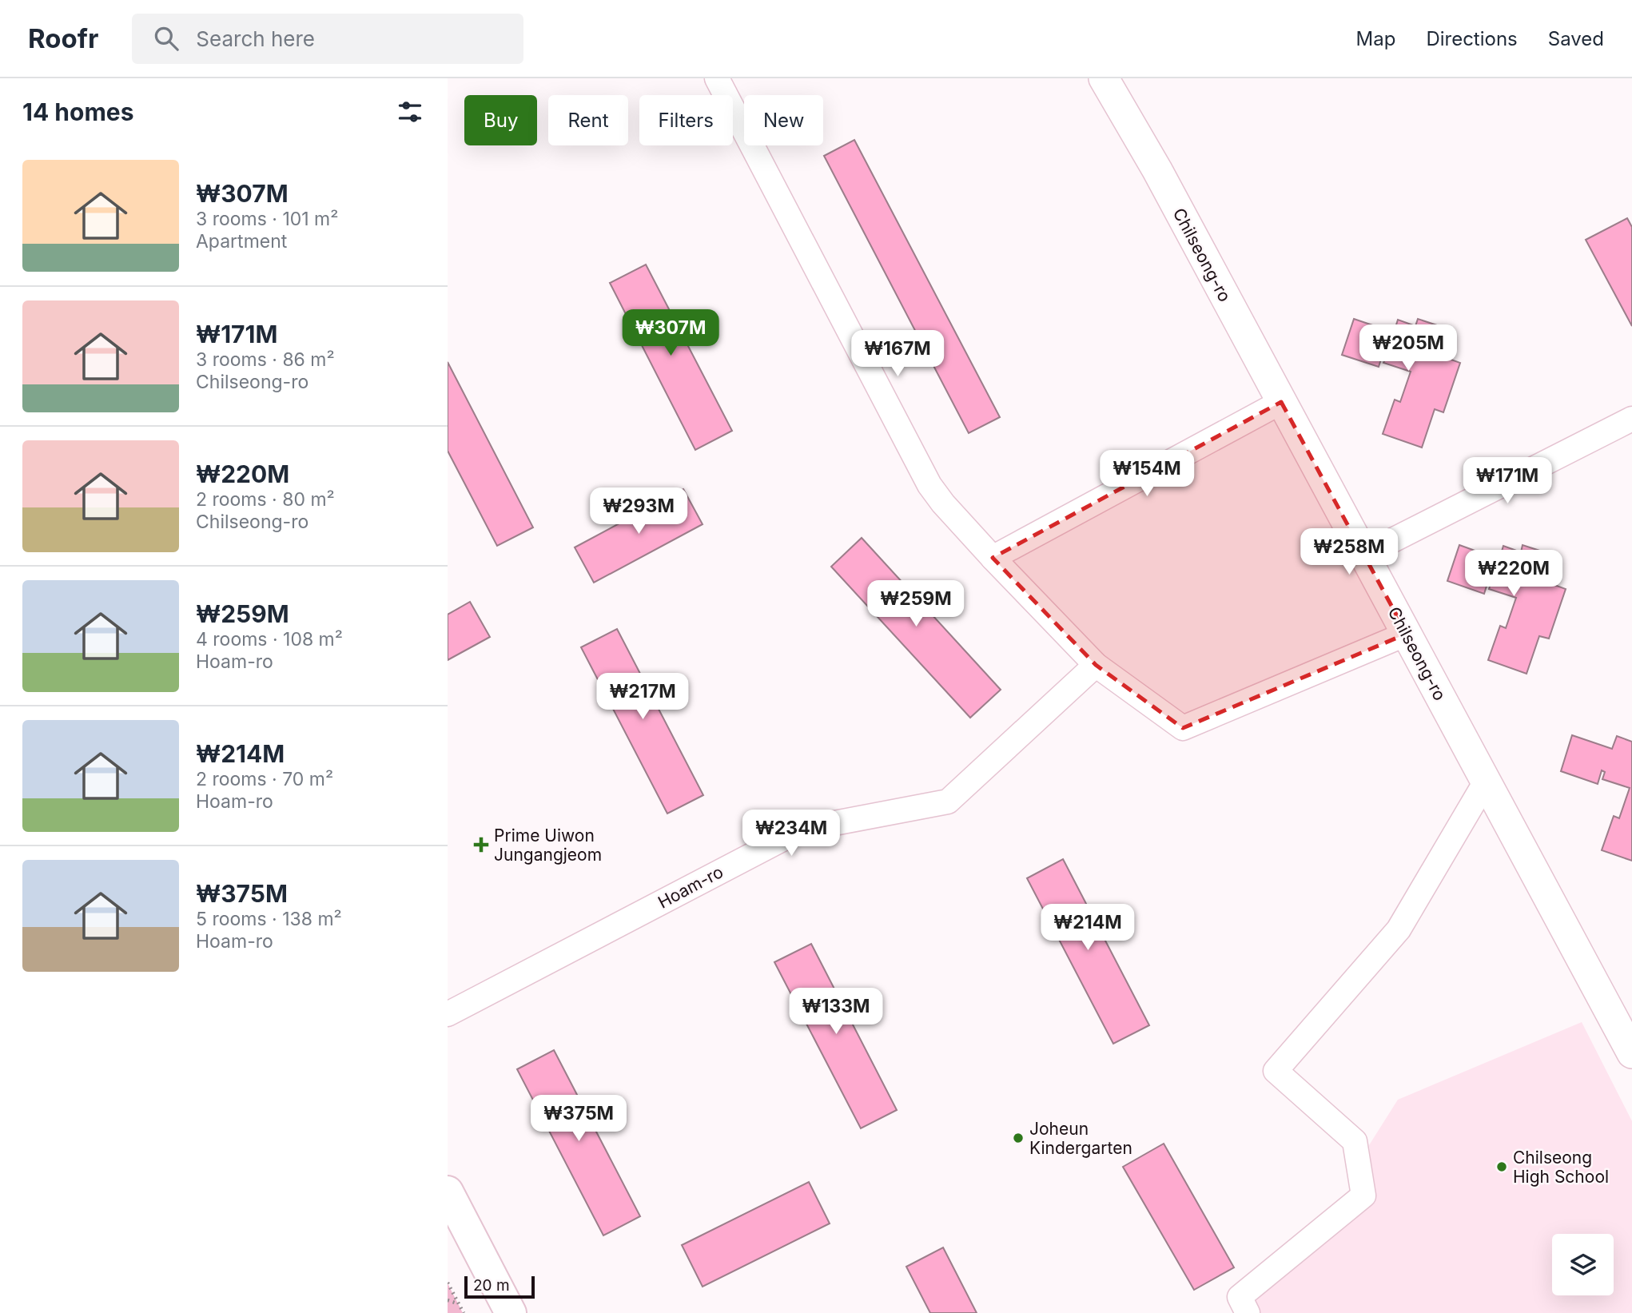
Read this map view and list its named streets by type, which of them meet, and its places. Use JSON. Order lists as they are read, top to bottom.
{
  "streets": {
    "street": ["Chilseong-ro", "Hoam-ro"]
  },
  "places": {
    "health": ["Prime Uiwon Jungangjeom"],
    "other": ["Joheun Kindergarten", "Chilseong High School"]
  },
  "scale_bar": "20 m",
  "page": {
    "header": "Roofr",
    "search": "Search here",
    "nav": ["Map", "Directions", "Saved"],
    "heading": "14 homes",
    "chip": [
      "Buy",
      "Rent",
      "Filters",
      "New"
    ],
    "list": [
      {
        "name": "₩307M",
        "note": "3 rooms · 101 m² · Apartment"
      },
      {
        "name": "₩171M",
        "note": "3 rooms · 86 m² · Chilseong-ro"
      },
      {
        "name": "₩220M",
        "note": "2 rooms · 80 m² · Chilseong-ro"
      },
      {
        "name": "₩259M",
        "note": "4 rooms · 108 m² · Hoam-ro"
      },
      {
        "name": "₩214M",
        "note": "2 rooms · 70 m² · Hoam-ro"
      },
      {
        "name": "₩375M",
        "note": "5 rooms · 138 m² · Hoam-ro"
      }
    ],
    "price": [
      "₩307M",
      "₩205M",
      "₩167M",
      "₩154M",
      "₩171M",
      "₩293M",
      "₩258M",
      "₩220M",
      "₩259M",
      "₩217M",
      "₩234M",
      "₩214M",
      "₩133M",
      "₩375M"
    ],
    "scale": "20 m"
  }
}
